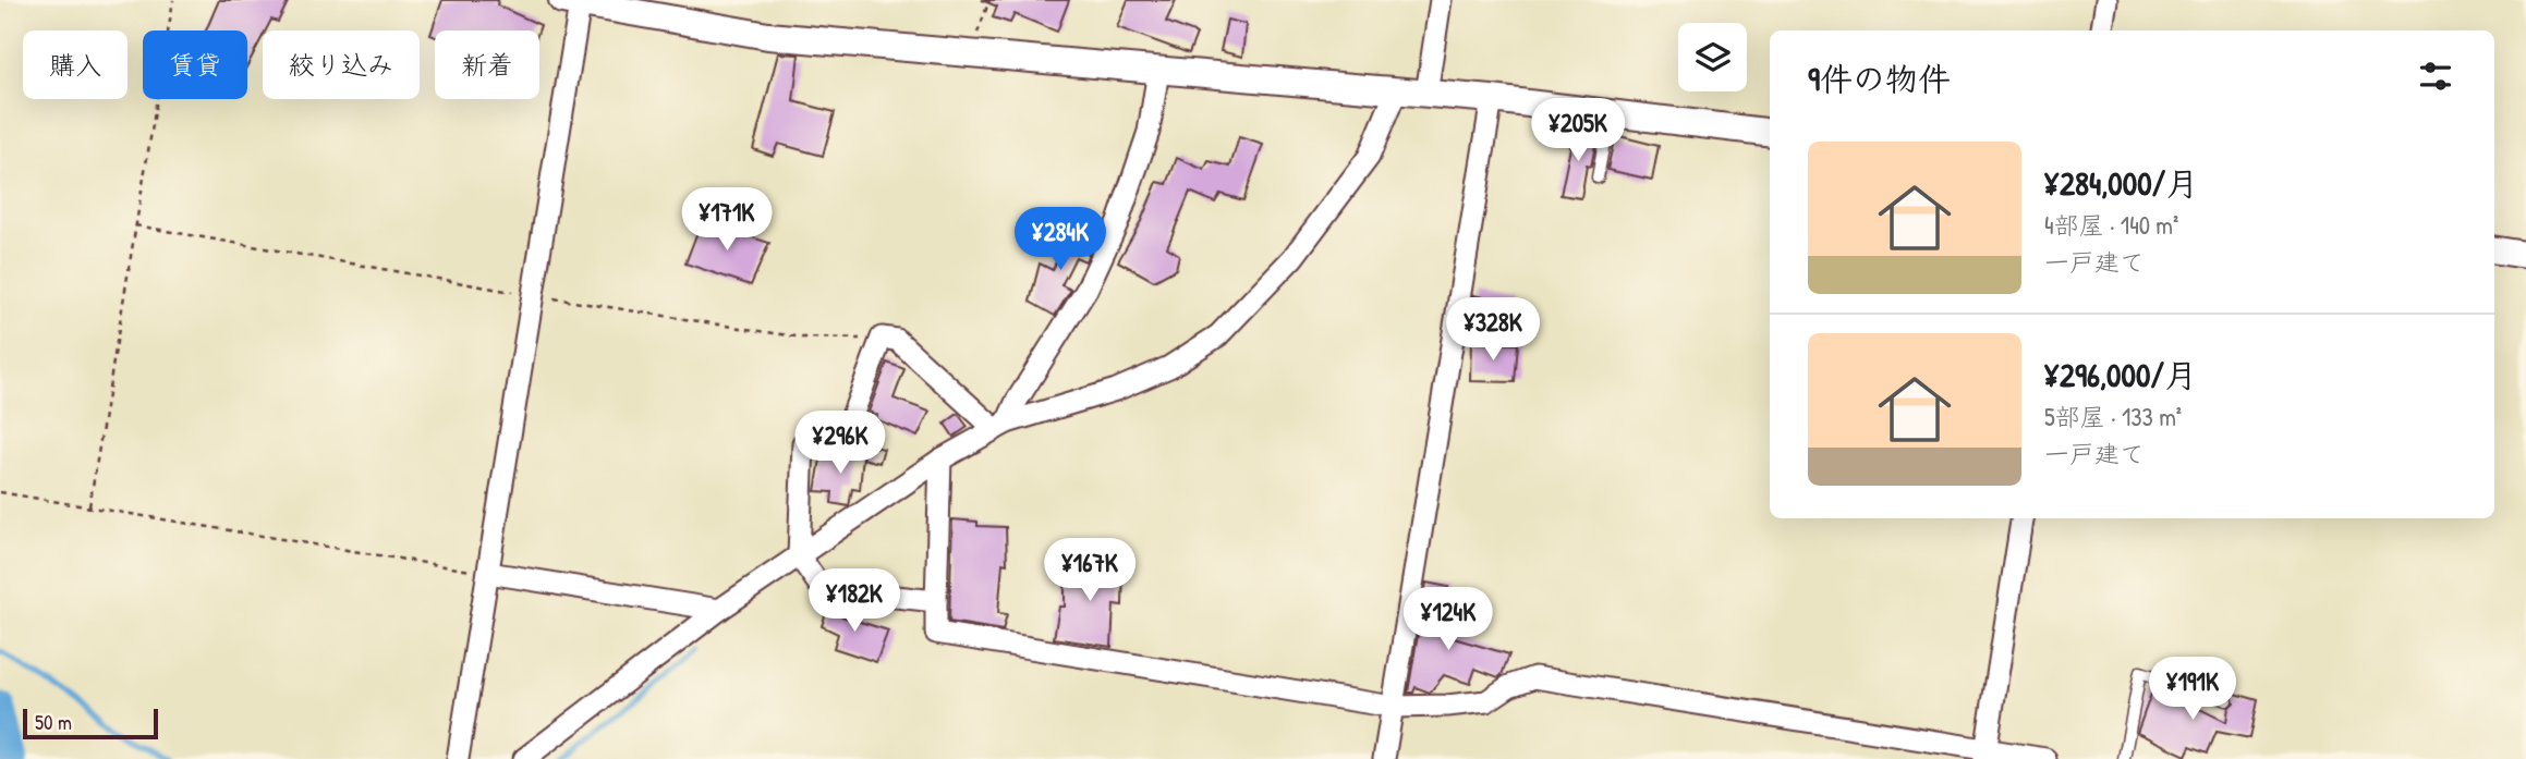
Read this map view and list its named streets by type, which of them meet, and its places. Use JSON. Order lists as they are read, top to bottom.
{
  "scale_bar": "50 m",
  "page": {
    "chip": [
      "購入",
      "賃貸",
      "絞り込み",
      "新着"
    ],
    "heading": "9件の物件",
    "price": [
      "¥205K",
      "¥171K",
      "¥284K",
      "¥328K",
      "¥296K",
      "¥167K",
      "¥182K",
      "¥124K",
      "¥191K"
    ],
    "list": [
      {
        "name": "¥284,000/月",
        "note": "4部屋 · 140 m² · 一戸建て"
      },
      {
        "name": "¥296,000/月",
        "note": "5部屋 · 133 m² · 一戸建て"
      }
    ],
    "scale": "50 m"
  }
}
